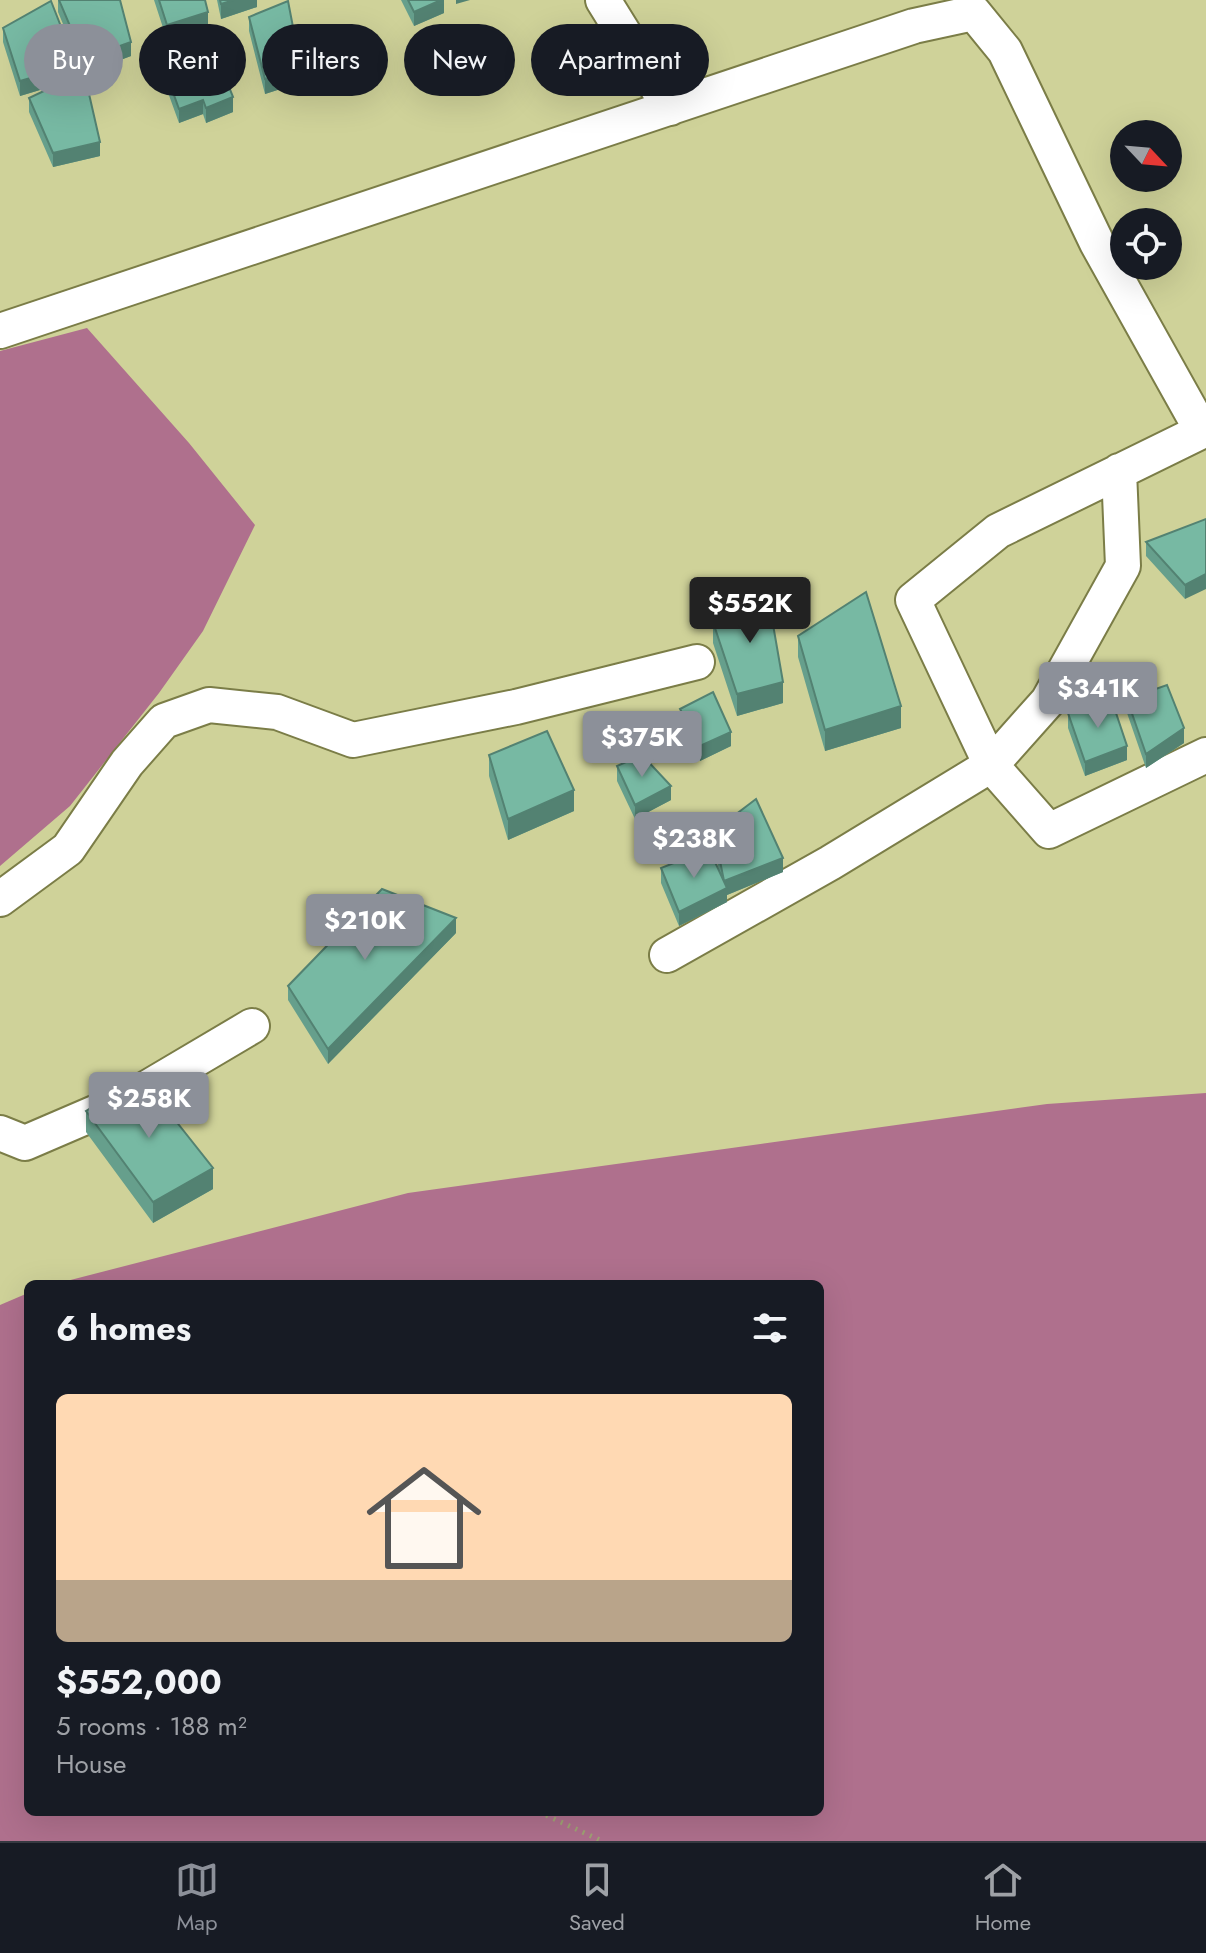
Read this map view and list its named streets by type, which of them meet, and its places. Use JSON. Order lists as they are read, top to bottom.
{
  "north": "bottom right",
  "page": {
    "chip": [
      "Buy",
      "Rent",
      "Filters",
      "New",
      "Apartment"
    ],
    "price": [
      "$552K",
      "$341K",
      "$375K",
      "$238K",
      "$210K",
      "$258K"
    ],
    "heading": "6 homes",
    "list": [
      {
        "name": "$552,000",
        "note": "5 rooms · 188 m² · House"
      }
    ],
    "tabs": ["Map", "Saved", "Home"]
  }
}
